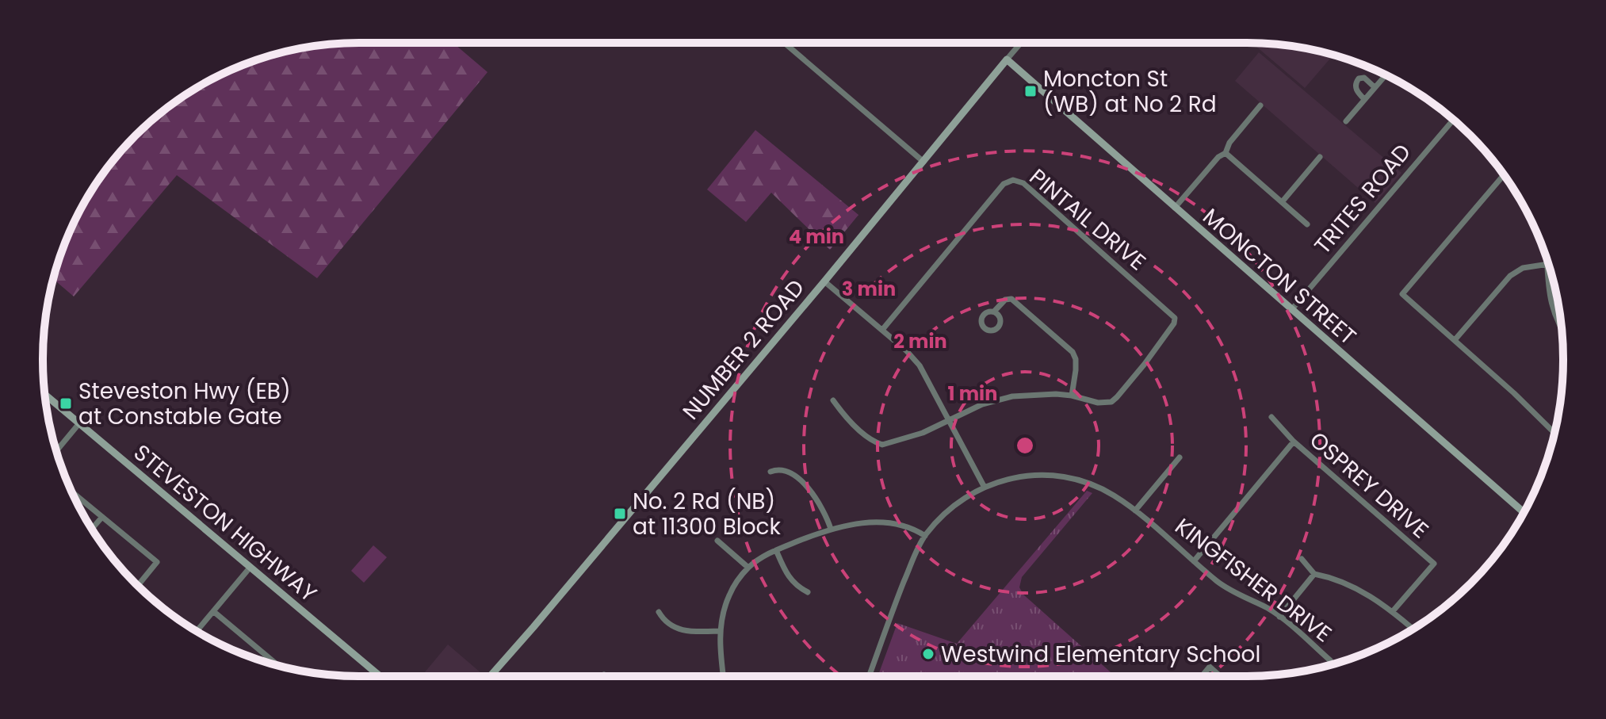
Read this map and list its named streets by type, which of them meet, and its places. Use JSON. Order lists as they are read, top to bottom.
{
  "streets": {
    "street": [
      "TRITES ROAD",
      "PINTAIL DRIVE",
      "MONCTON STREET",
      "NUMBER 2 ROAD",
      "OSPREY DRIVE",
      "STEVESTON HIGHWAY",
      "KINGFISHER DRIVE"
    ]
  },
  "crossings": [
    ["TRITES ROAD", "MONCTON STREET"],
    ["MONCTON STREET", "NUMBER 2 ROAD"],
    ["OSPREY DRIVE", "KINGFISHER DRIVE"]
  ],
  "places": {
    "transit": ["Moncton St (WB) at No 2 Rd", "Steveston Hwy (EB) at Constable Gate", "No. 2 Rd (NB) at 11300 Block"],
    "other": ["Westwind Elementary School"]
  },
  "rings": [
    "4 min",
    "3 min",
    "2 min",
    "1 min"
  ]
}
